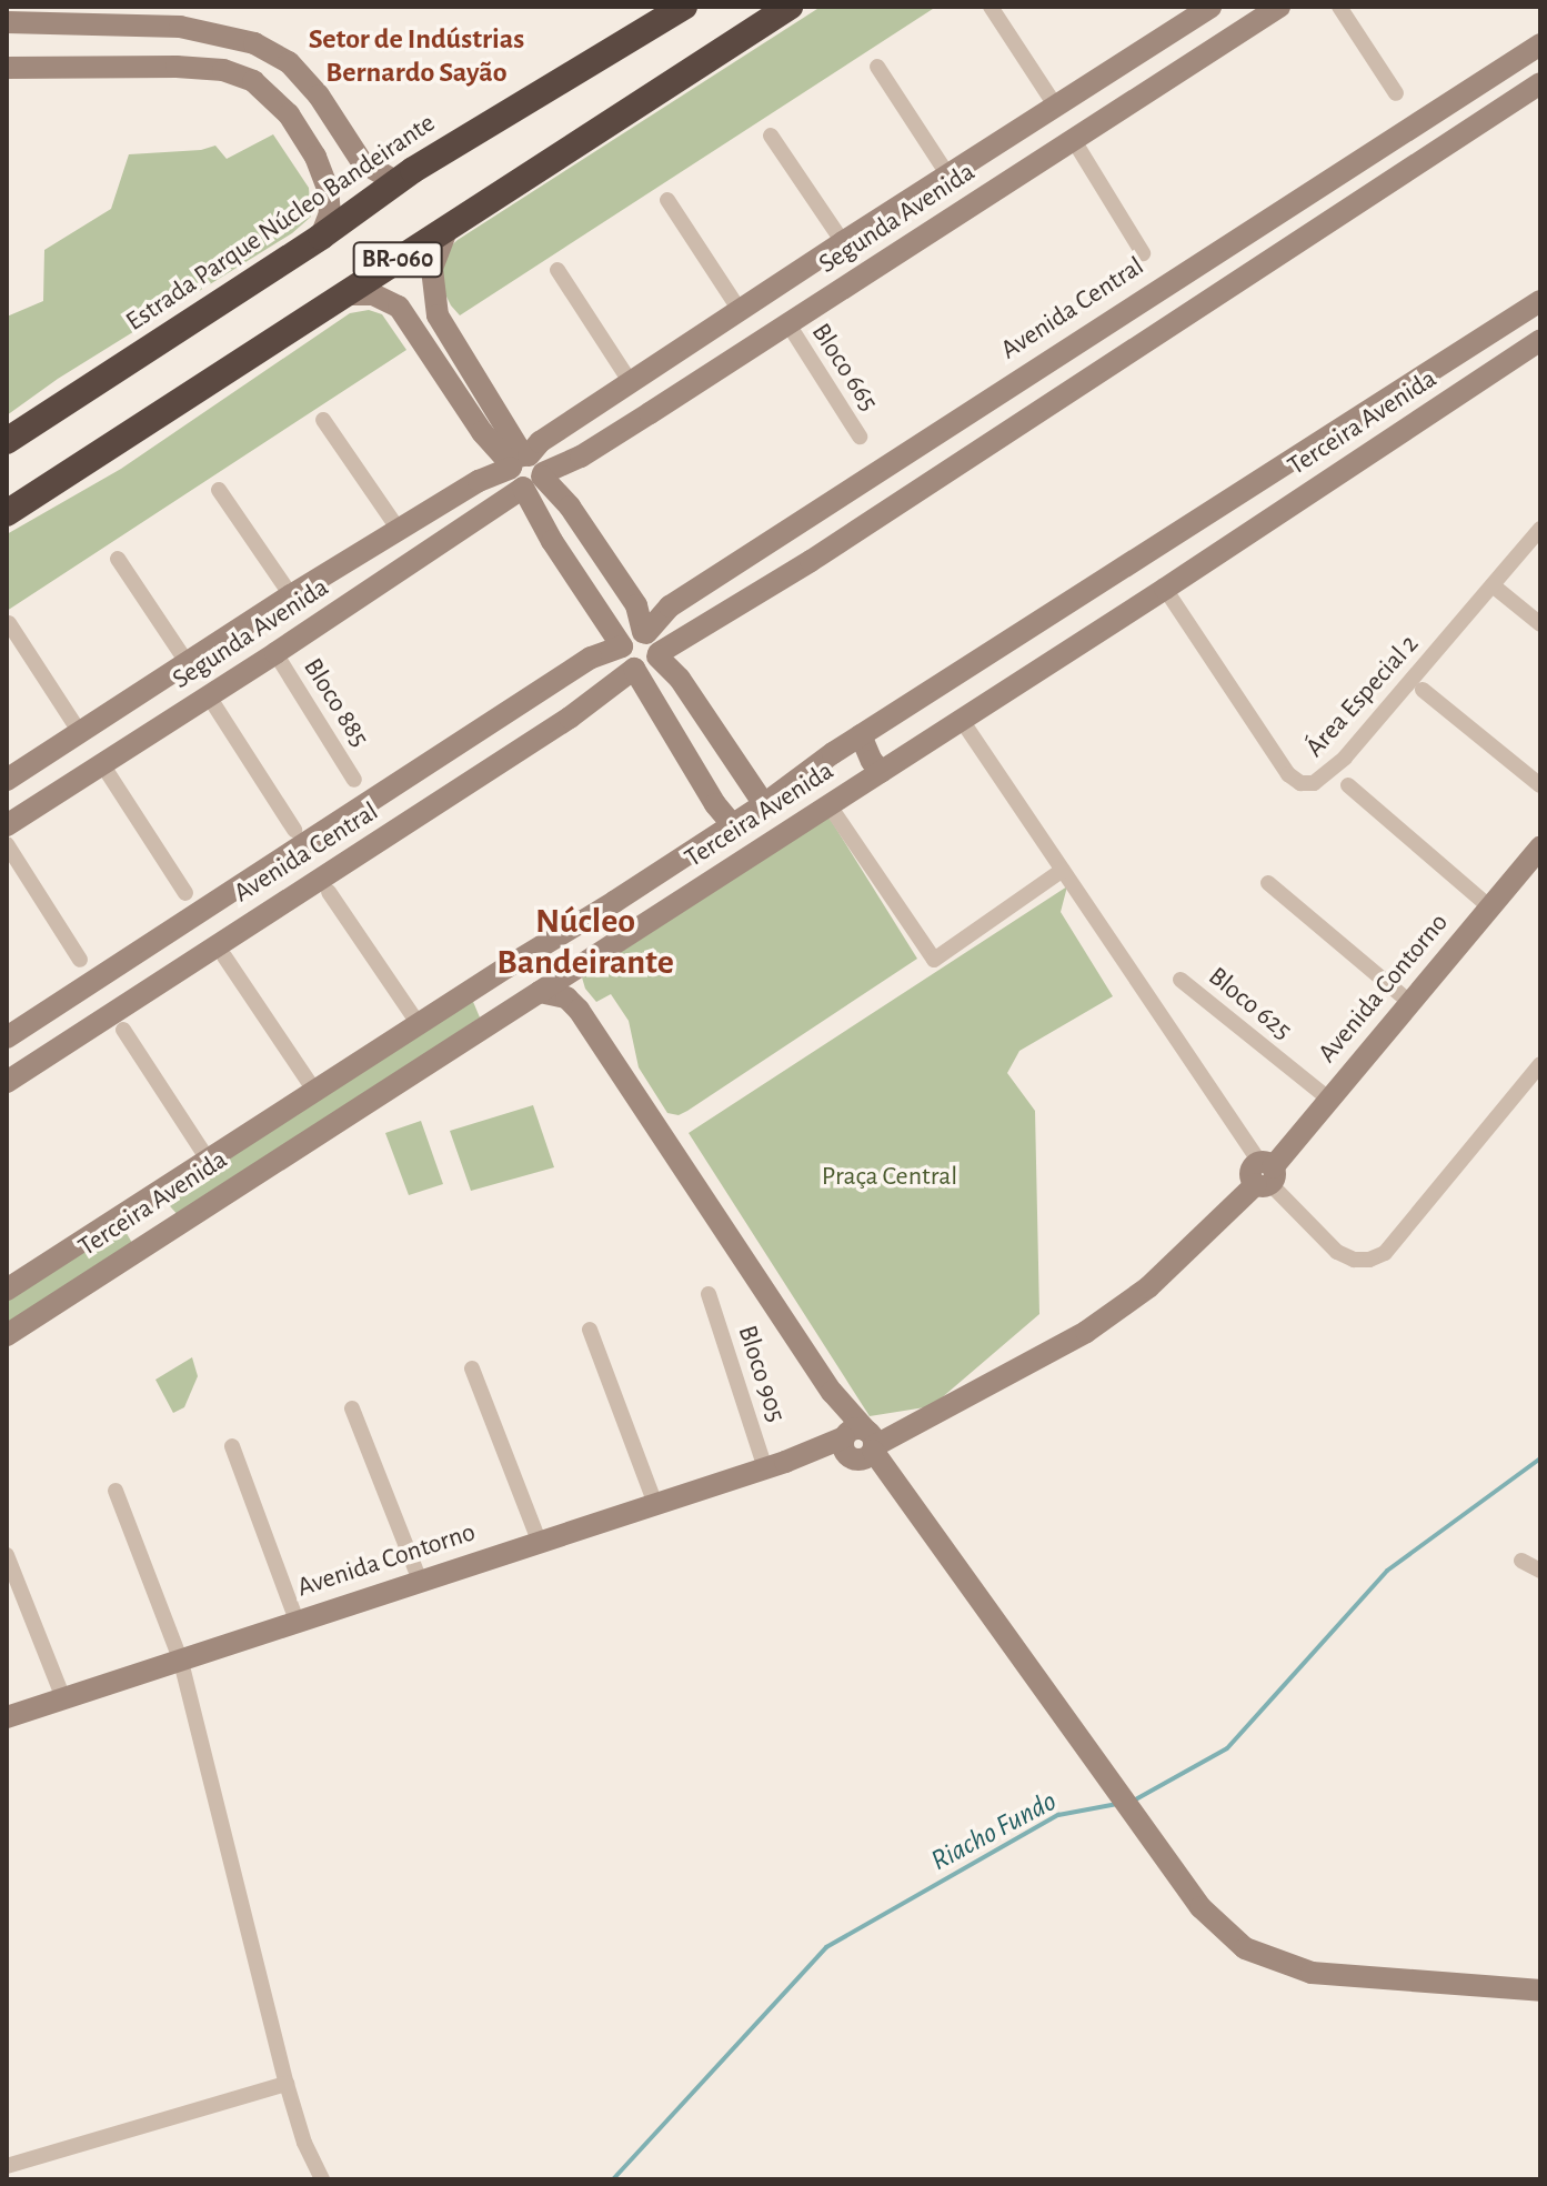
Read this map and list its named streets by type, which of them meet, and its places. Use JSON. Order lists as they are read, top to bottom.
{
  "streets": {
    "highway": ["Estrada Parque Núcleo Bandeirante", "BR-060"],
    "street": [
      "Segunda Avenida",
      "Avenida Central",
      "Bloco 665",
      "Terceira Avenida",
      "Área Especial 2",
      "Bloco 885",
      "Avenida Contorno",
      "Bloco 625",
      "Bloco 905"
    ]
  },
  "crossings": [
    ["Segunda Avenida", "Bloco 665"],
    ["Segunda Avenida", "Bloco 885"],
    ["Terceira Avenida", "Área Especial 2"],
    ["Avenida Contorno", "Bloco 625"],
    ["Avenida Contorno", "Bloco 905"]
  ],
  "districts": ["Setor de Indústrias Bernardo Sayão", "Núcleo Bandeirante"],
  "water": ["Riacho Fundo"],
  "parks": ["Praça Central"]
}
